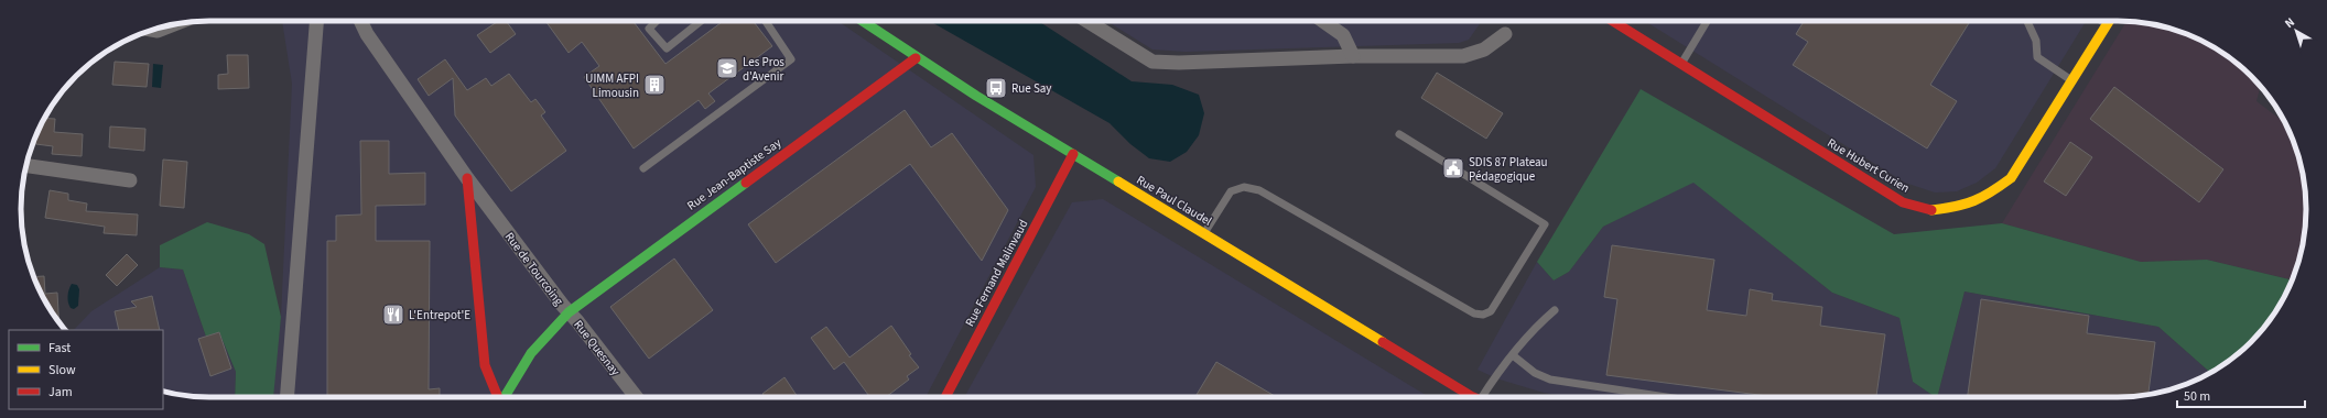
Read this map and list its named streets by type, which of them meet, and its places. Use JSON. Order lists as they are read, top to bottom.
{
  "streets": {
    "street": [
      "Rue Hubert Curien",
      "Rue Jean-Baptiste Say",
      "Rue Paul Claudel",
      "Rue de Tourcoing",
      "Rue Fernand Malinvaud",
      "Rue Quesnay"
    ]
  },
  "crossings": [
    ["Rue Jean-Baptiste Say", "Rue Paul Claudel"],
    ["Rue Jean-Baptiste Say", "Rue de Tourcoing"],
    ["Rue Jean-Baptiste Say", "Rue Quesnay"],
    ["Rue Paul Claudel", "Rue Fernand Malinvaud"],
    ["Rue de Tourcoing", "Rue Quesnay"]
  ],
  "places": {
    "school or university": ["Les Pros d'Avenir"],
    "building": ["UIMM AFPI Limousin"],
    "bus stop": ["Rue Say"],
    "public building": ["SDIS 87 Plateau Pédagogique"],
    "restaurant": ["L'Entrepot'E"]
  },
  "legend": ["Fast", "Slow", "Jam"],
  "scale_bar": "50 m",
  "north": "top left"
}
